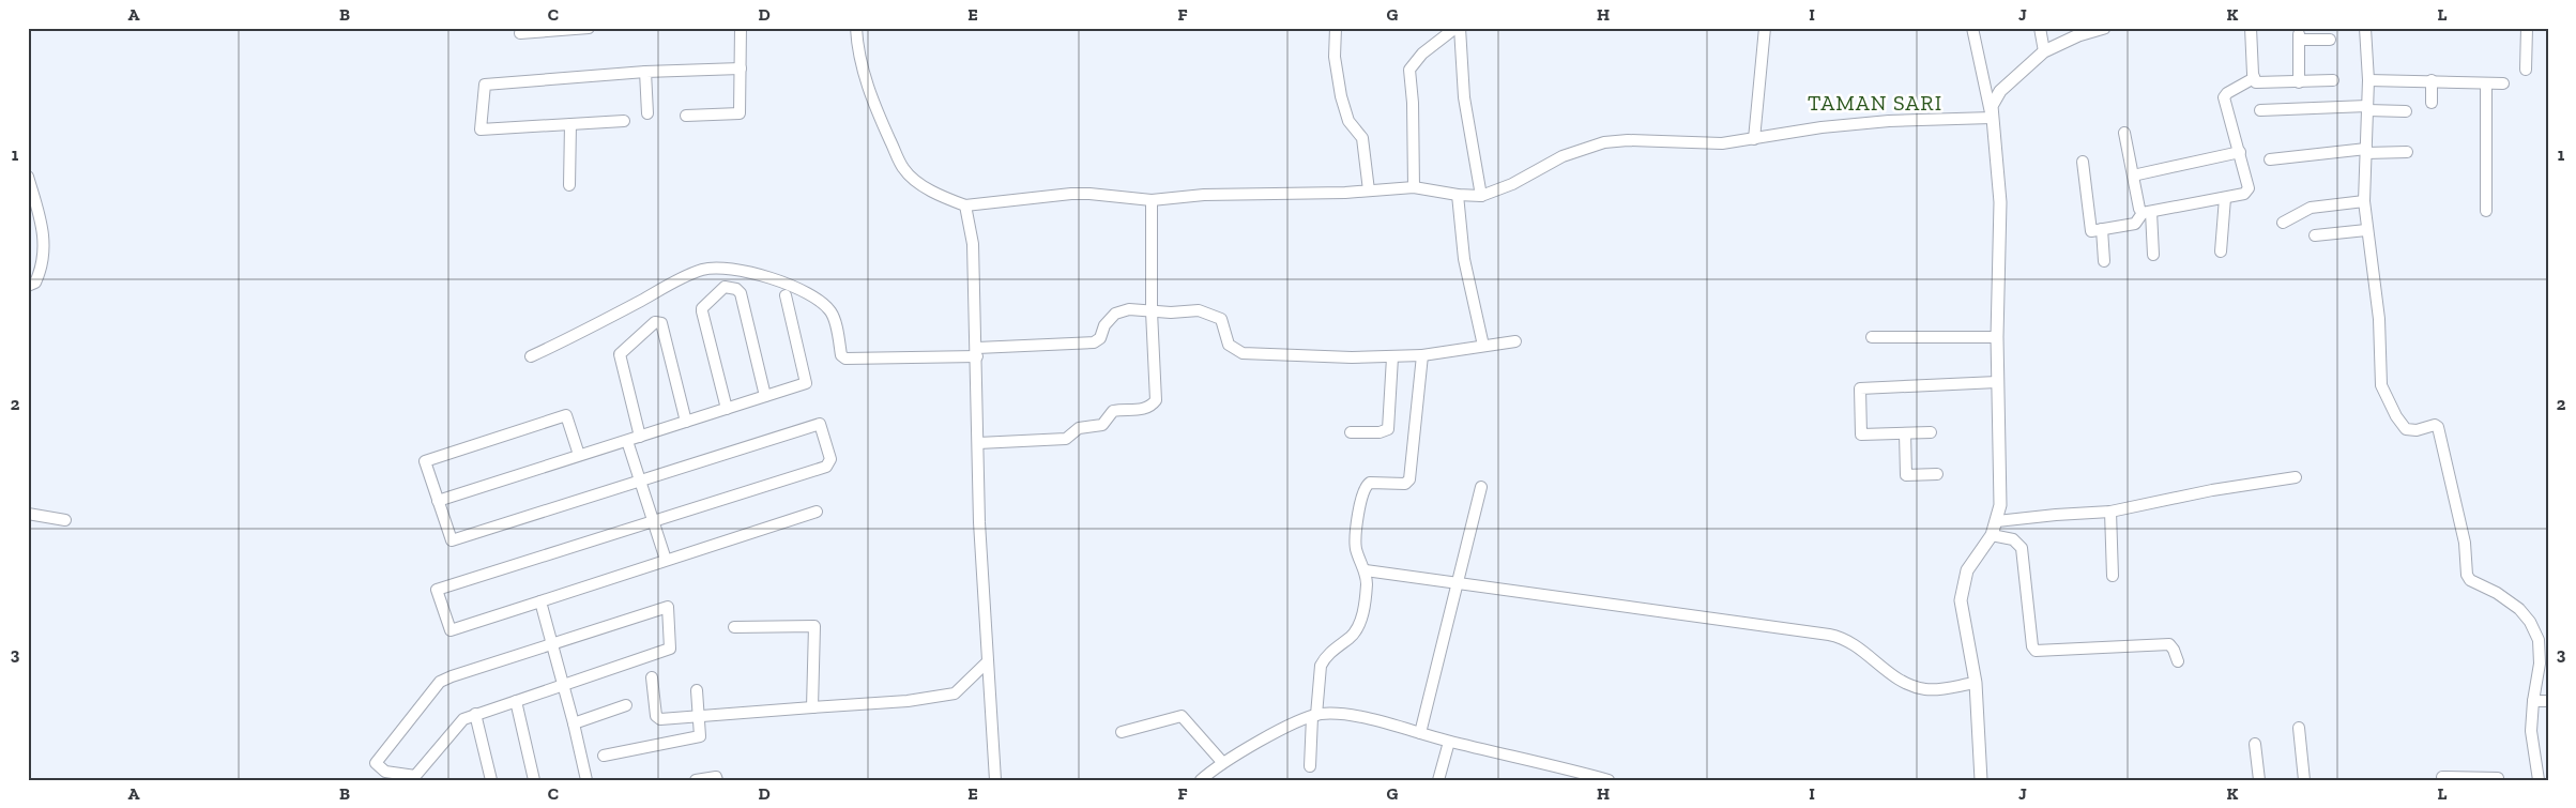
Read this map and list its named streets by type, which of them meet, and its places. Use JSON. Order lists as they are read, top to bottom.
{
  "districts": ["TAMAN SARI"],
  "grid": {
    "columns": [
      "A",
      "B",
      "C",
      "D",
      "E",
      "F",
      "G",
      "H",
      "I",
      "J",
      "K",
      "L"
    ],
    "rows": ["1", "2", "3"]
  }
}
